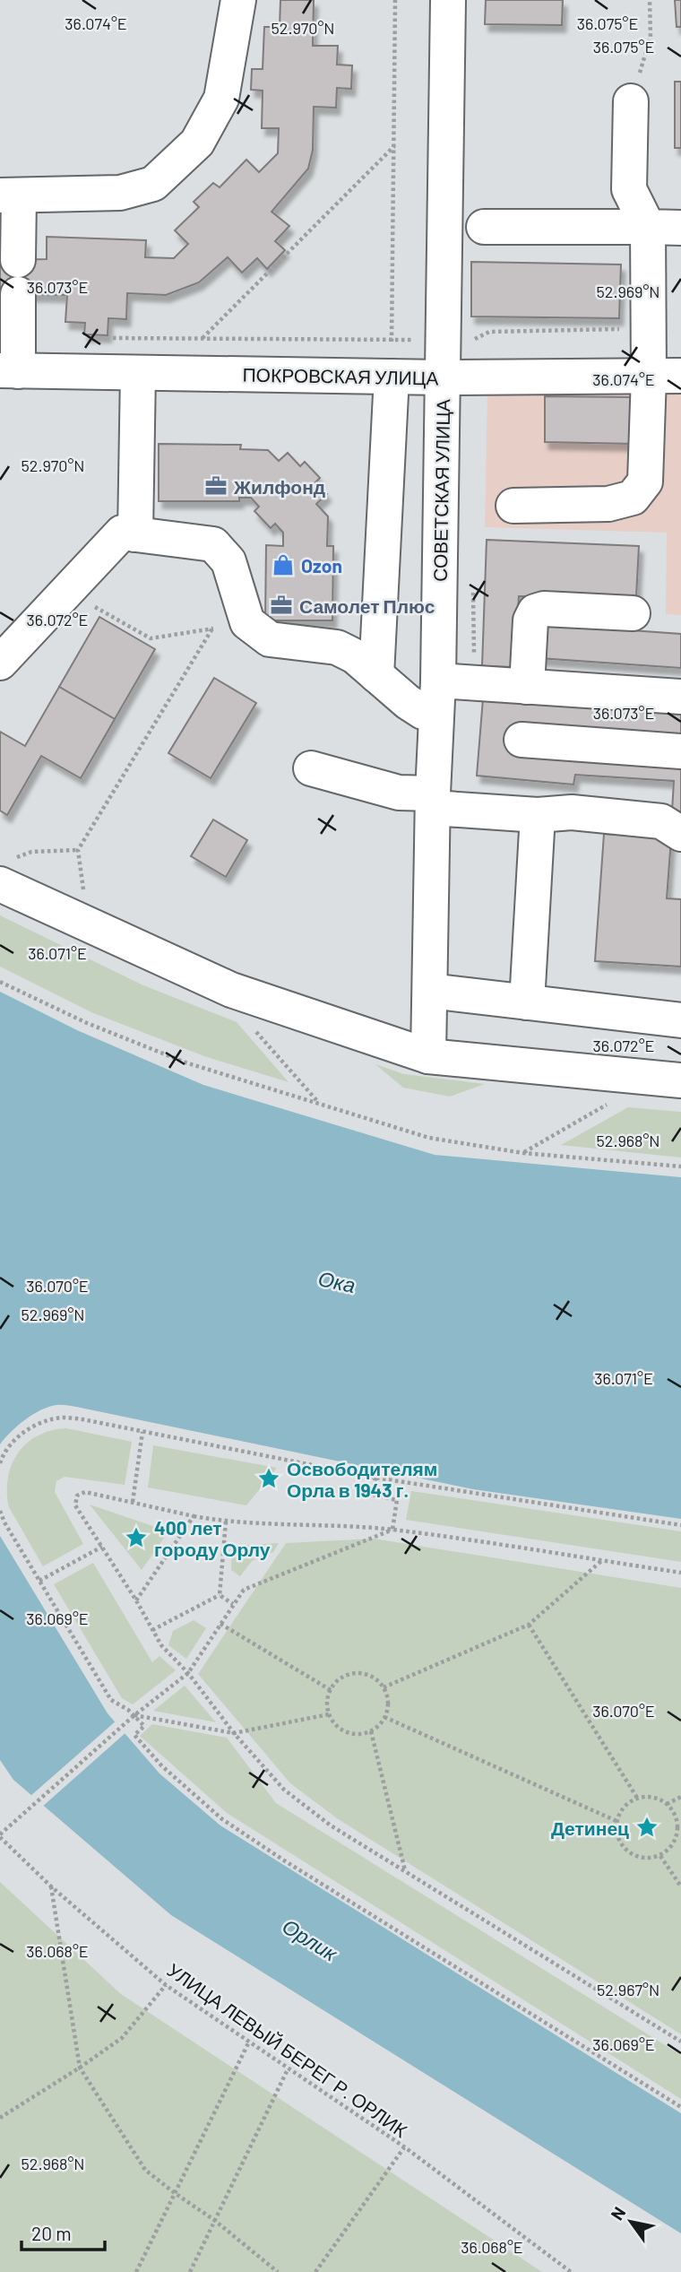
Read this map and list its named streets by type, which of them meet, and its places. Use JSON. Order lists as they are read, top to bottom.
{
  "streets": {
    "street": ["ПОКРОВСКАЯ УЛИЦА", "СОВЕТСКАЯ УЛИЦА"],
    "path": ["УЛИЦА ЛЕВЫЙ БЕРЕГ Р. ОРЛИК"]
  },
  "crossings": [
    ["ПОКРОВСКАЯ УЛИЦА", "СОВЕТСКАЯ УЛИЦА"]
  ],
  "water": ["Ока", "Орлик"],
  "places": {
    "office": ["Жилфонд", "Самолет Плюс"],
    "shop": ["Ozon"],
    "place": ["Освободителям Орла в 1943 г.", "400 лет городу Орлу", "Детинец"]
  },
  "scale_bar": "20 m",
  "north": "top left",
  "coordinates": [
    "36.074°E",
    "36.075°E",
    "52.970°N",
    "36.073°E",
    "52.969°N",
    "36.072°E",
    "36.071°E",
    "52.968°N",
    "36.070°E",
    "36.069°E",
    "36.068°E",
    "52.967°N"
  ]
}
